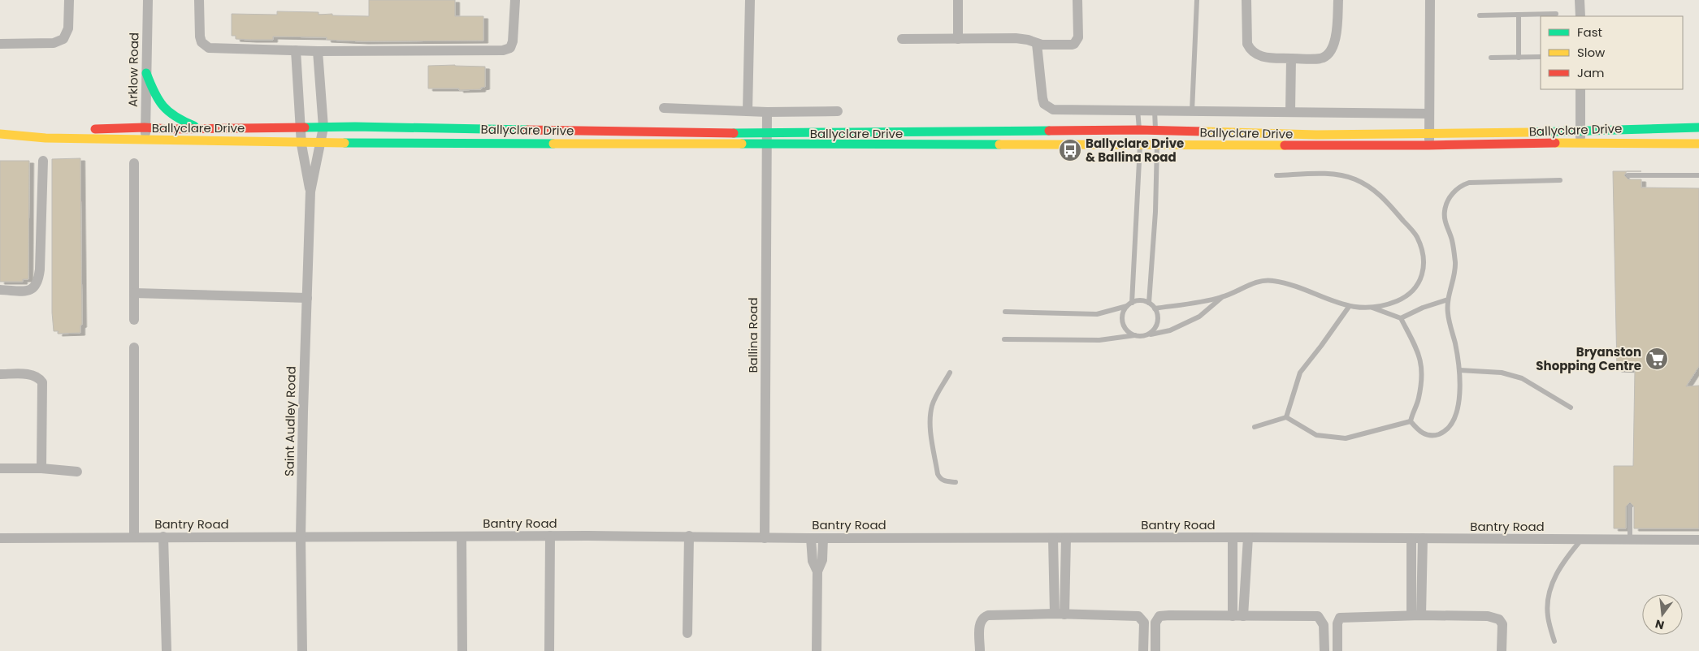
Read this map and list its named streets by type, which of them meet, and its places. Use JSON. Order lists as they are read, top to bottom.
{
  "streets": {
    "street": [
      "Arklow Road",
      "Ballyclare Drive",
      "Ballina Road",
      "Saint Audley Road",
      "Bantry Road"
    ]
  },
  "crossings": [
    ["Arklow Road", "Ballyclare Drive"],
    ["Ballyclare Drive", "Ballina Road"],
    ["Ballyclare Drive", "Saint Audley Road"],
    ["Ballina Road", "Bantry Road"],
    ["Saint Audley Road", "Bantry Road"]
  ],
  "places": {
    "bus stop": ["Ballyclare Drive & Ballina Road"],
    "supermarket": ["Bryanston Shopping Centre"]
  },
  "legend": ["Fast", "Slow", "Jam"],
  "north": "bottom"
}
